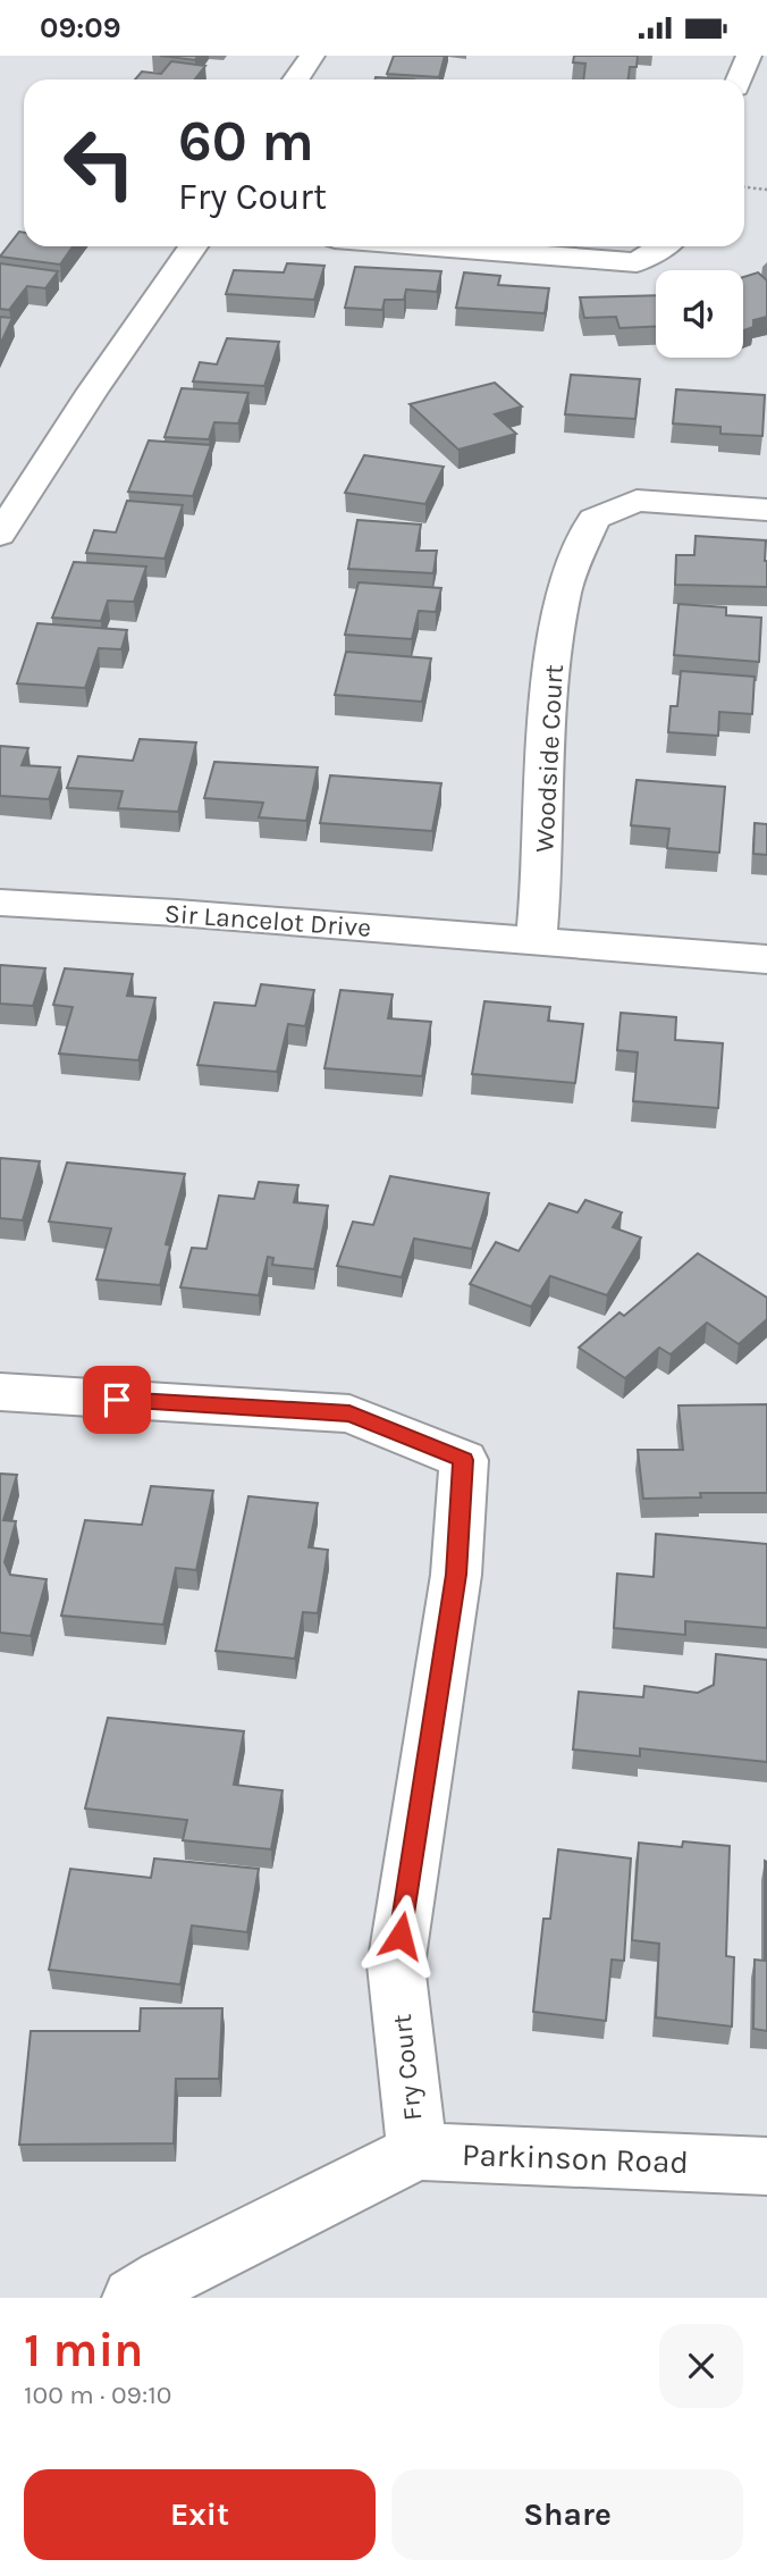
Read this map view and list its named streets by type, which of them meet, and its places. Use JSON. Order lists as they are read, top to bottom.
{
  "streets": {
    "street": [
      "Woodside Court",
      "Sir Lancelot Drive",
      "Fry Court",
      "Parkinson Road"
    ]
  },
  "crossings": [
    ["Woodside Court", "Sir Lancelot Drive"],
    ["Fry Court", "Parkinson Road"]
  ],
  "page": {
    "status": "09:09",
    "turn": ["60 m", "Fry Court"],
    "heading": ["1 min", "100 m · 09:10"],
    "buttons": ["Exit", "Share"]
  }
}
